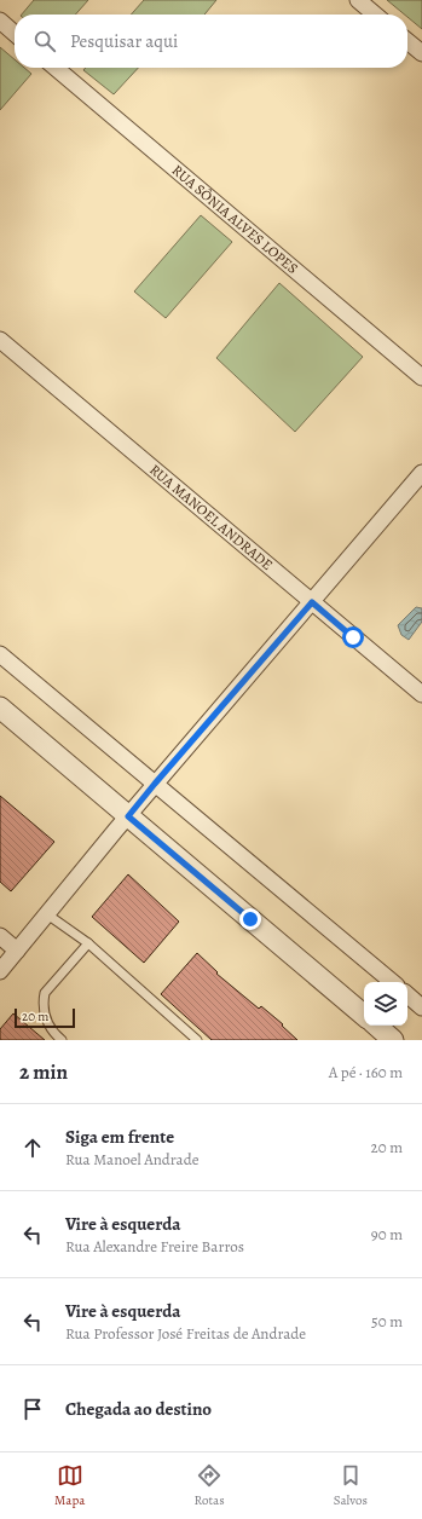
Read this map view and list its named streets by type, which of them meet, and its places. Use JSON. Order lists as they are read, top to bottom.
{
  "streets": {
    "street": ["RUA SÔNIA ALVES LOPES", "RUA MANOEL ANDRADE"]
  },
  "scale_bar": "20 m",
  "page": {
    "search": "Pesquisar aqui",
    "scale": "20 m",
    "heading": ["2 min", "A pé · 160 m"],
    "list": [
      ["Siga em frente", "Rua Manoel Andrade", "20 m"],
      ["Vire à esquerda", "Rua Alexandre Freire Barros", "90 m"],
      ["Vire à esquerda", "Rua Professor José Freitas de Andrade", "50 m"],
      "Chegada ao destino"
    ],
    "nav": ["Mapa", "Rotas", "Salvos"]
  }
}
